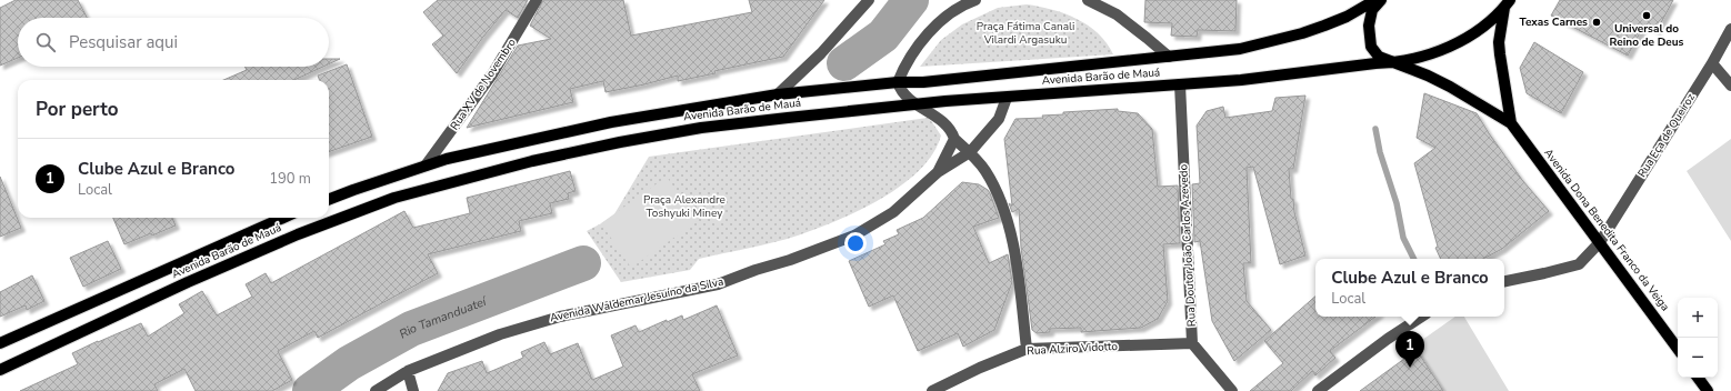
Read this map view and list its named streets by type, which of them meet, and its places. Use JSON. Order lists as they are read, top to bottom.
{
  "streets": {
    "main road": ["Avenida Barão de Mauá", "Avenida Dona Benedita Franco da Veiga"],
    "street": [
      "Rua XV de Novembro",
      "Rua Eça de Queiroz",
      "Rua Doutor João Carlos Azevedo",
      "Avenida Waldemar Jesuíno da Silva",
      "Rua Alziro Vidotto"
    ]
  },
  "crossings": [
    ["Avenida Barão de Mauá", "Rua XV de Novembro"],
    ["Avenida Barão de Mauá", "Rua Doutor João Carlos Azevedo"],
    ["Rua Eça de Queiroz", "Avenida Dona Benedita Franco da Veiga"],
    ["Rua Doutor João Carlos Azevedo", "Rua Alziro Vidotto"]
  ],
  "water": ["Rio Tamanduateí"],
  "parks": ["Praça Fátima Canali Vilardi Argasuku", "Praça Alexandre Toshyuki Miney"],
  "places": ["Universal do Reino de Deus", "Texas Carnes"],
  "page": {
    "search": "Pesquisar aqui",
    "heading": "Por perto",
    "list": [
      {
        "mark": "1",
        "name": "Clube Azul e Branco",
        "note": "Local",
        "value": "190 m"
      }
    ],
    "popup": ["Clube Azul e Branco", "Local"],
    "map_buttons": ["+", "−"],
    "pins": "1"
  }
}
